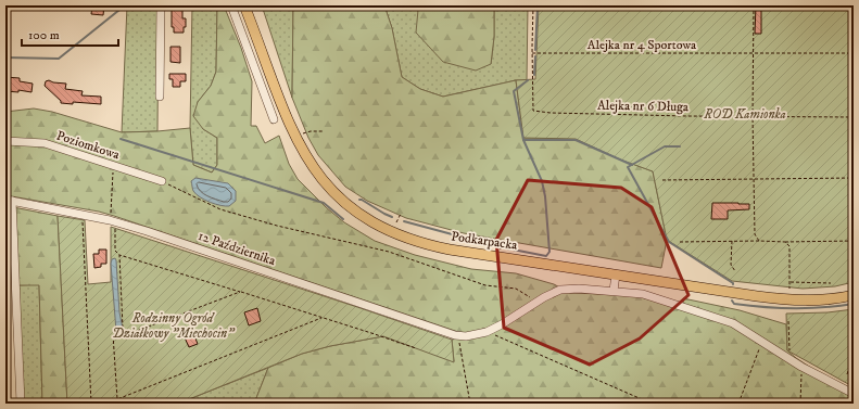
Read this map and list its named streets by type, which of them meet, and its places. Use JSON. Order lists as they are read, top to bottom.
{
  "streets": {
    "main road": ["Podkarpacka"],
    "street": ["Poziomkowa", "12 Października"],
    "path": ["Alejka nr 4 Sportowa", "Alejka nr 6 Długa"]
  },
  "crossings": [
    ["Alejka nr 4 Sportowa", "Alejka nr 6 Długa"]
  ],
  "parks": ["ROD Kamionka", "Rodzinny Ogród Działkowy \"Miechocin\""],
  "scale_bar": "100 m"
}
